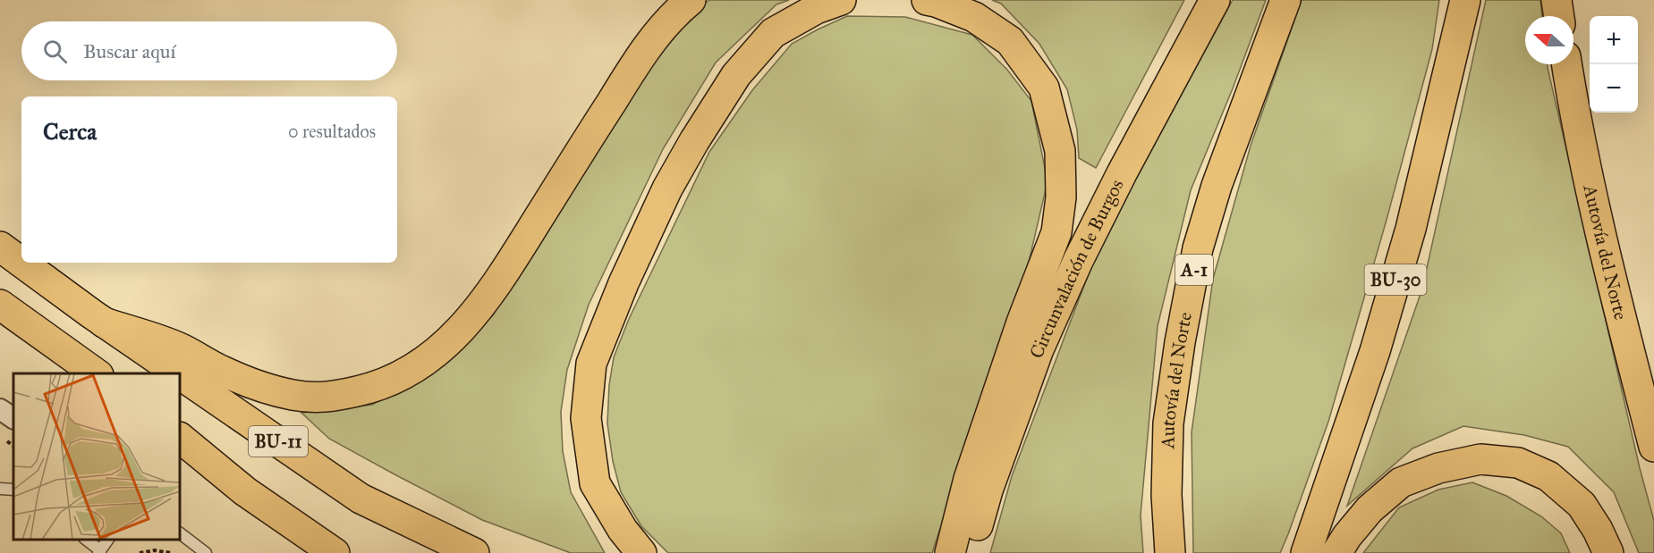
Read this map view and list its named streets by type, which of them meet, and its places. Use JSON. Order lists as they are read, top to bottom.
{
  "streets": {
    "highway": [
      "Autovía del Norte",
      "Circunvalación de Burgos",
      "A-1",
      "BU-30",
      "BU-11"
    ]
  },
  "north": "left",
  "page": {
    "map_buttons": ["+", "−"],
    "search": "Buscar aquí",
    "heading": ["Cerca", "0 resultados"]
  }
}
